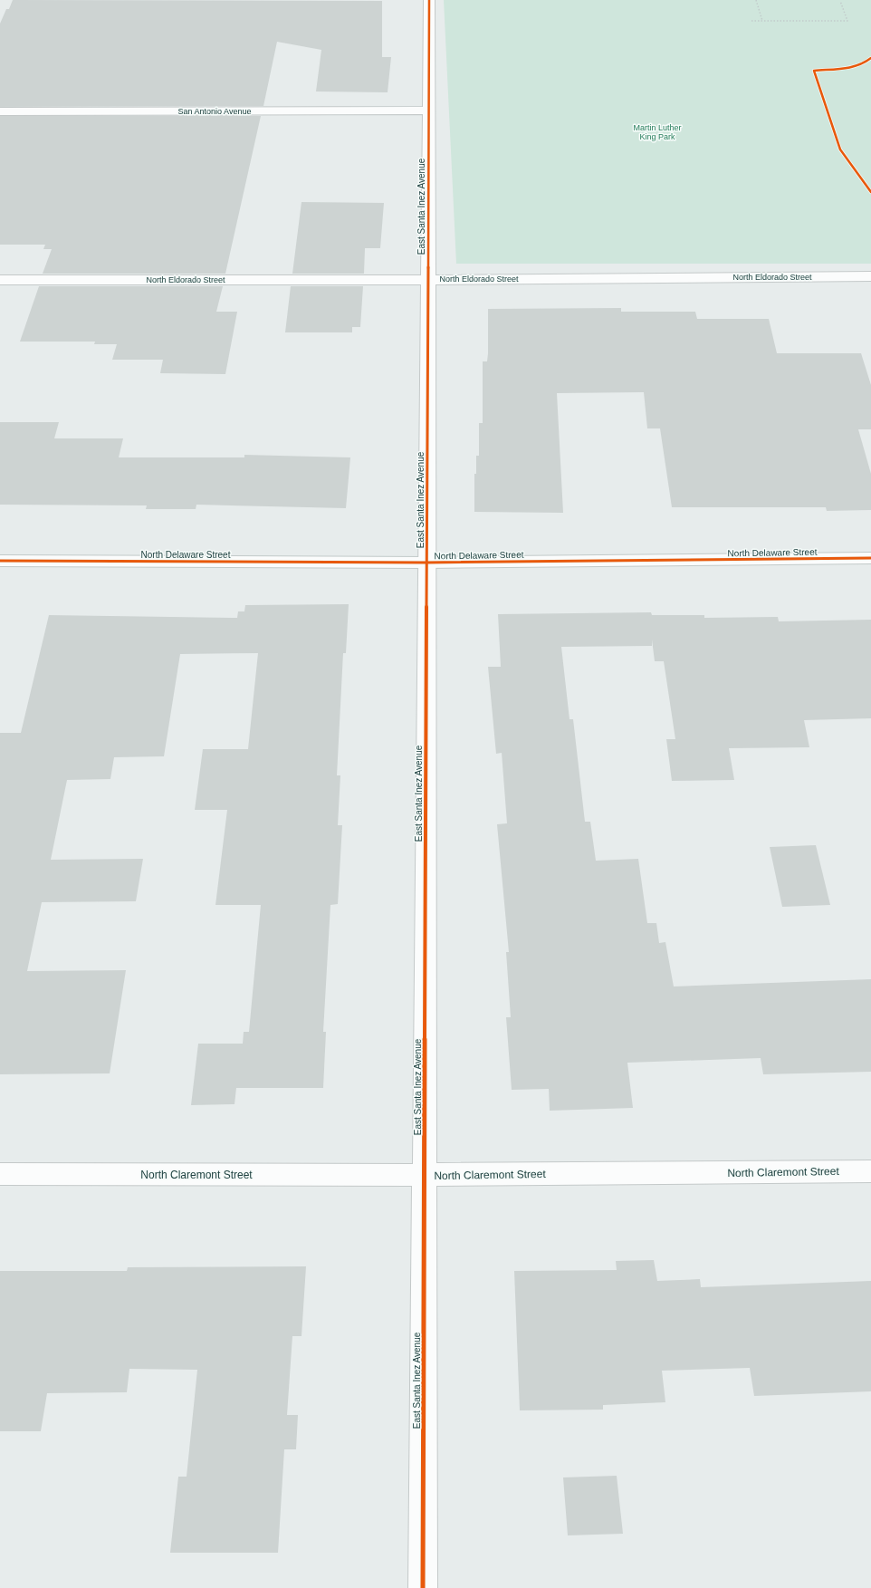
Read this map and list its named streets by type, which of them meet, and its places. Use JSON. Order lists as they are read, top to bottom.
{
  "streets": {
    "street": [
      "San Antonio Avenue",
      "East Santa Inez Avenue",
      "North Eldorado Street",
      "North Delaware Street",
      "North Claremont Street"
    ]
  },
  "crossings": [
    ["San Antonio Avenue", "East Santa Inez Avenue"],
    ["East Santa Inez Avenue", "North Eldorado Street"],
    ["East Santa Inez Avenue", "North Delaware Street"],
    ["East Santa Inez Avenue", "North Claremont Street"]
  ],
  "parks": ["Martin Luther King Park"]
}
